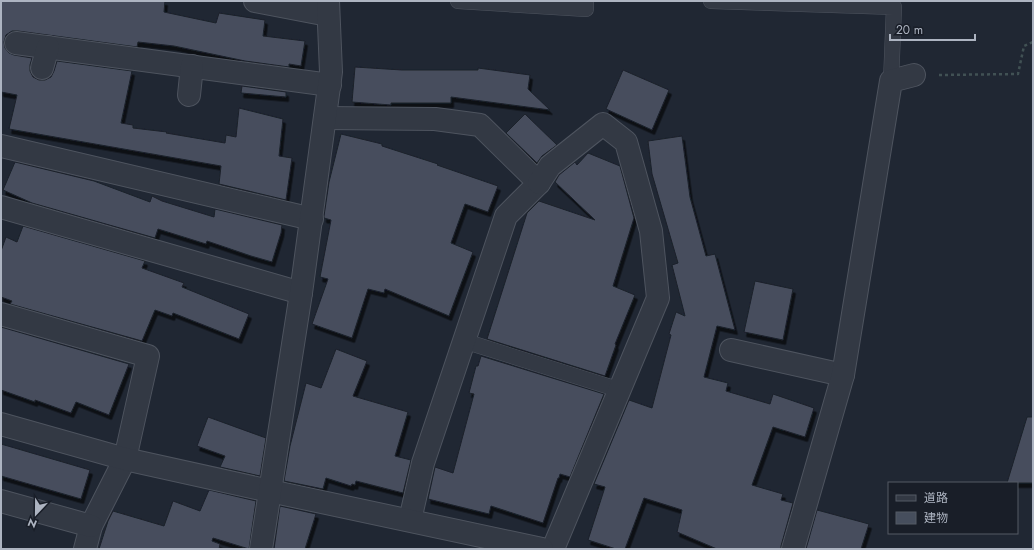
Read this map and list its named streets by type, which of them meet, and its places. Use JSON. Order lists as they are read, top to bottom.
{
  "legend": ["道路", "建物"],
  "scale_bar": "20 m",
  "north": "bottom"
}
